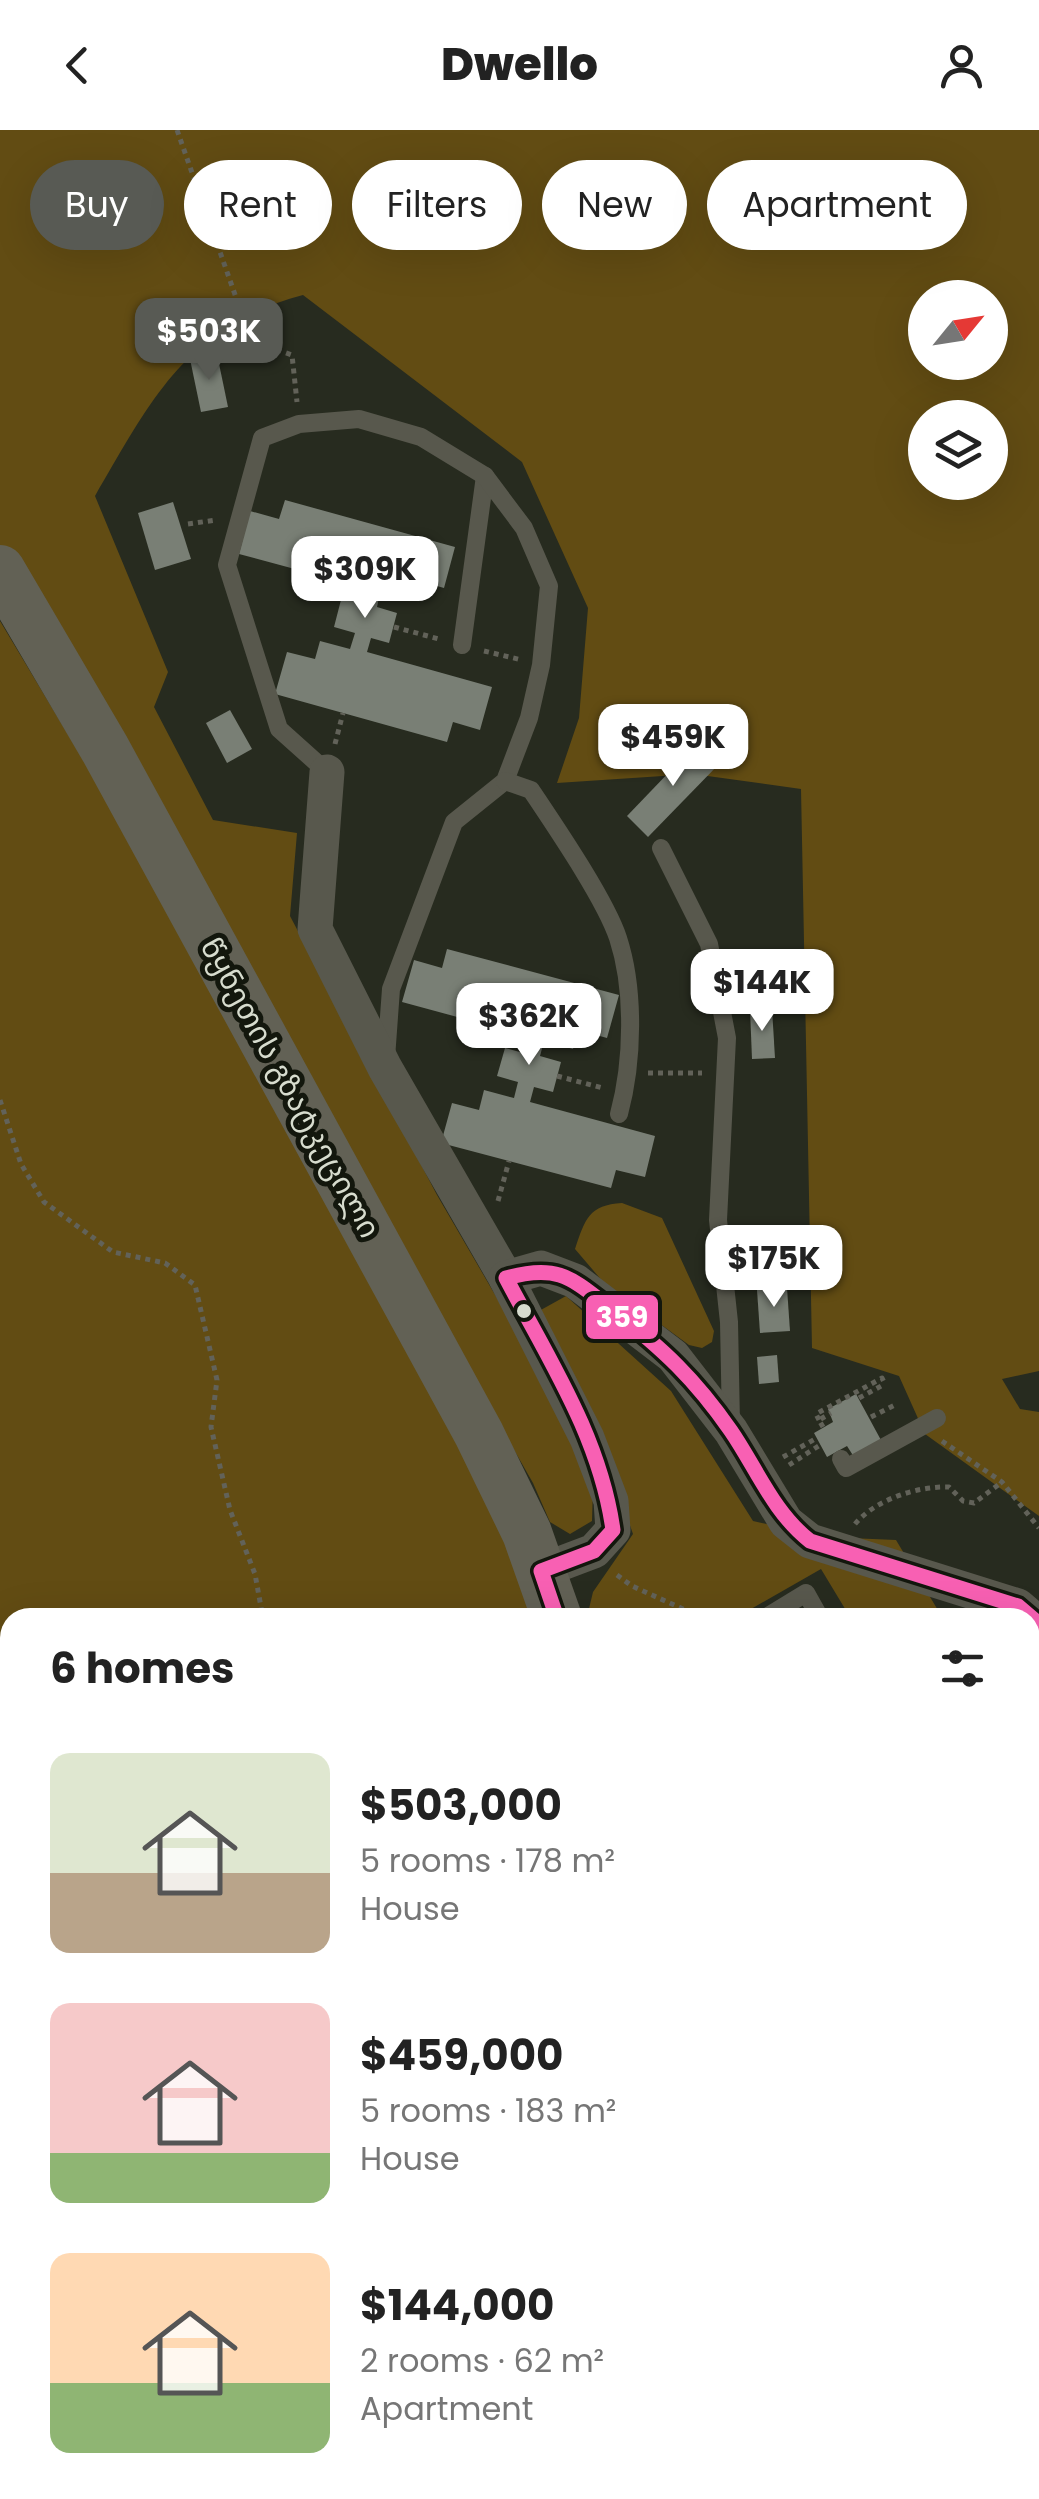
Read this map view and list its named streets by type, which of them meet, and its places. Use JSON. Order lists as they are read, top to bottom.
{
  "streets": {
    "main road": ["წყნეთის გზატკეცილი"]
  },
  "lines": ["transit line 359"],
  "north": "top right",
  "page": {
    "header": "Dwello",
    "chip": [
      "Buy",
      "Rent",
      "Filters",
      "New",
      "Apartment"
    ],
    "price": [
      "$503K",
      "$309K",
      "$459K",
      "$144K",
      "$362K",
      "$175K"
    ],
    "heading": "6 homes",
    "list": [
      {
        "name": "$503,000",
        "note": "5 rooms · 178 m² · House"
      },
      {
        "name": "$459,000",
        "note": "5 rooms · 183 m² · House"
      },
      {
        "name": "$144,000",
        "note": "2 rooms · 62 m² · Apartment"
      }
    ]
  }
}
